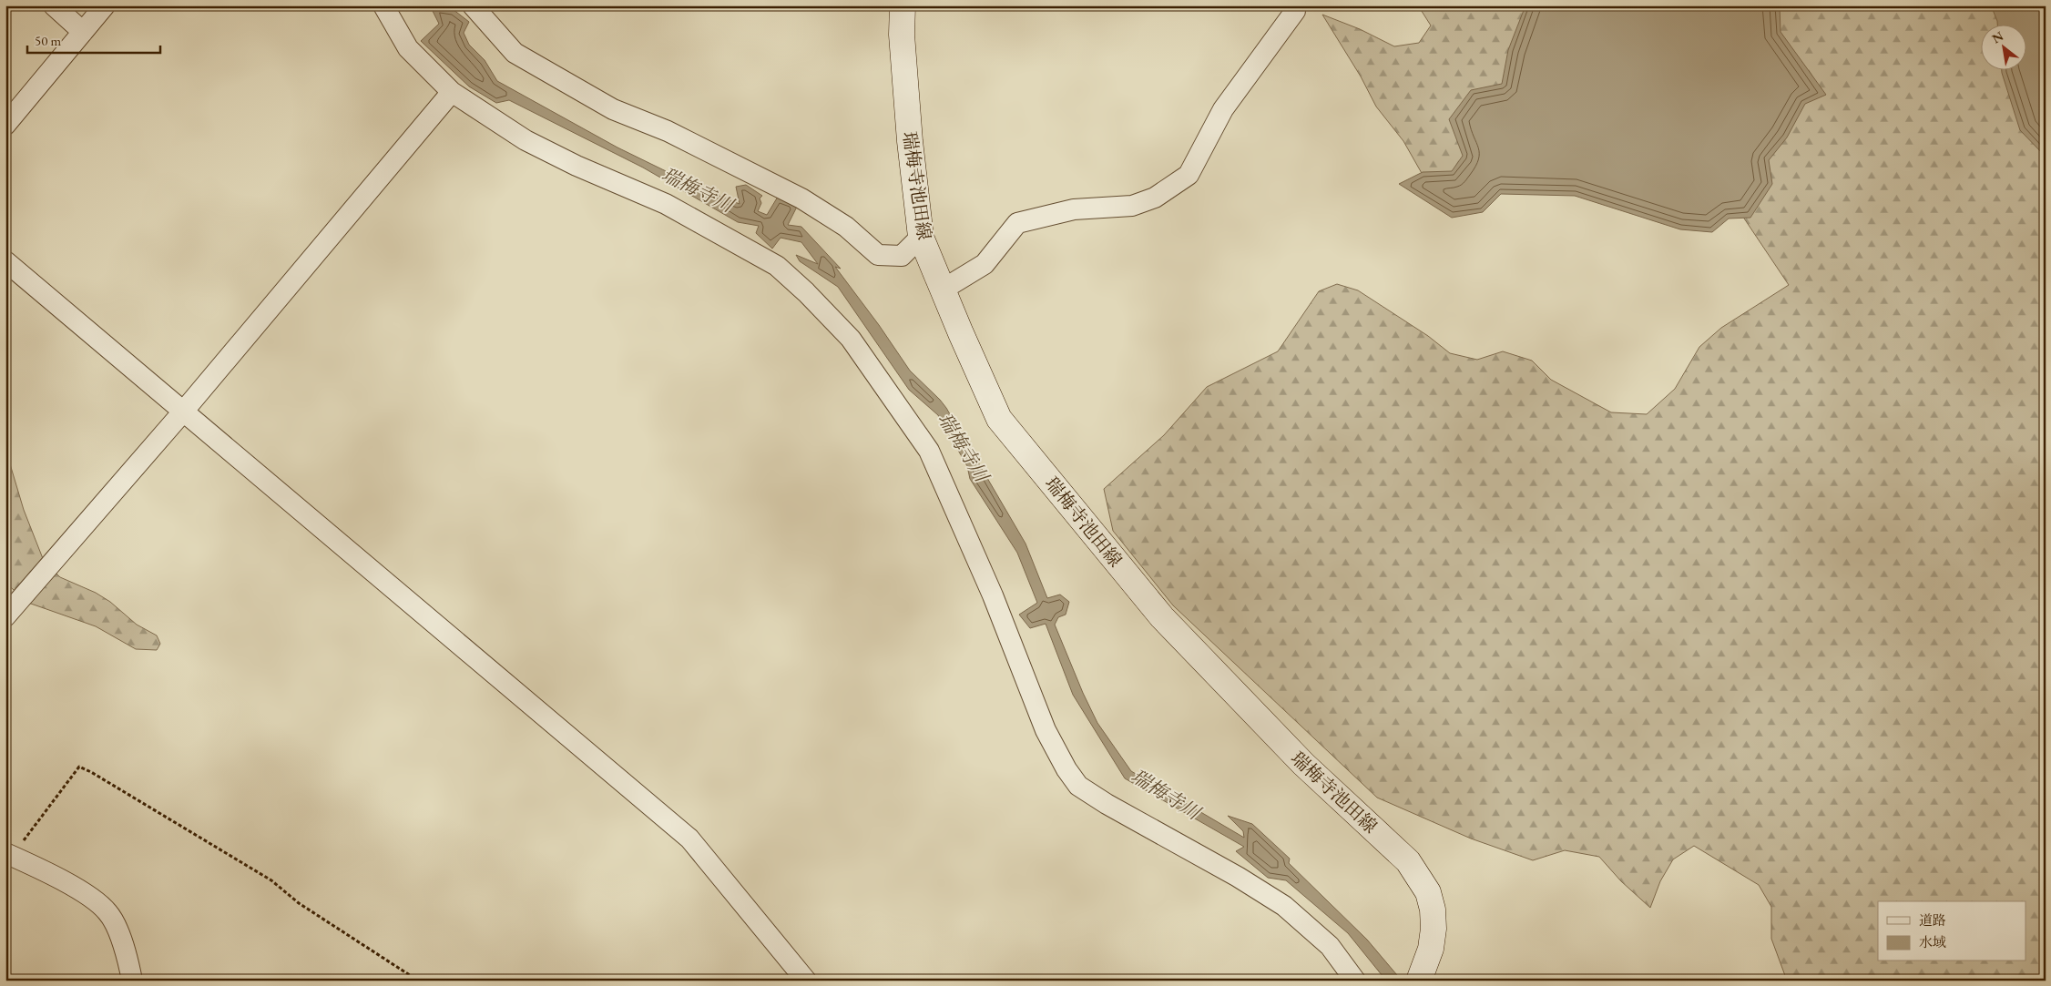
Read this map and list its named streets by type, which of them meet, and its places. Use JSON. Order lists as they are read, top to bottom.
{
  "streets": {
    "main road": ["瑞梅寺池田線"]
  },
  "water": ["瑞梅寺川"],
  "legend": ["道路", "水域"],
  "scale_bar": "50 m",
  "north": "top left"
}
